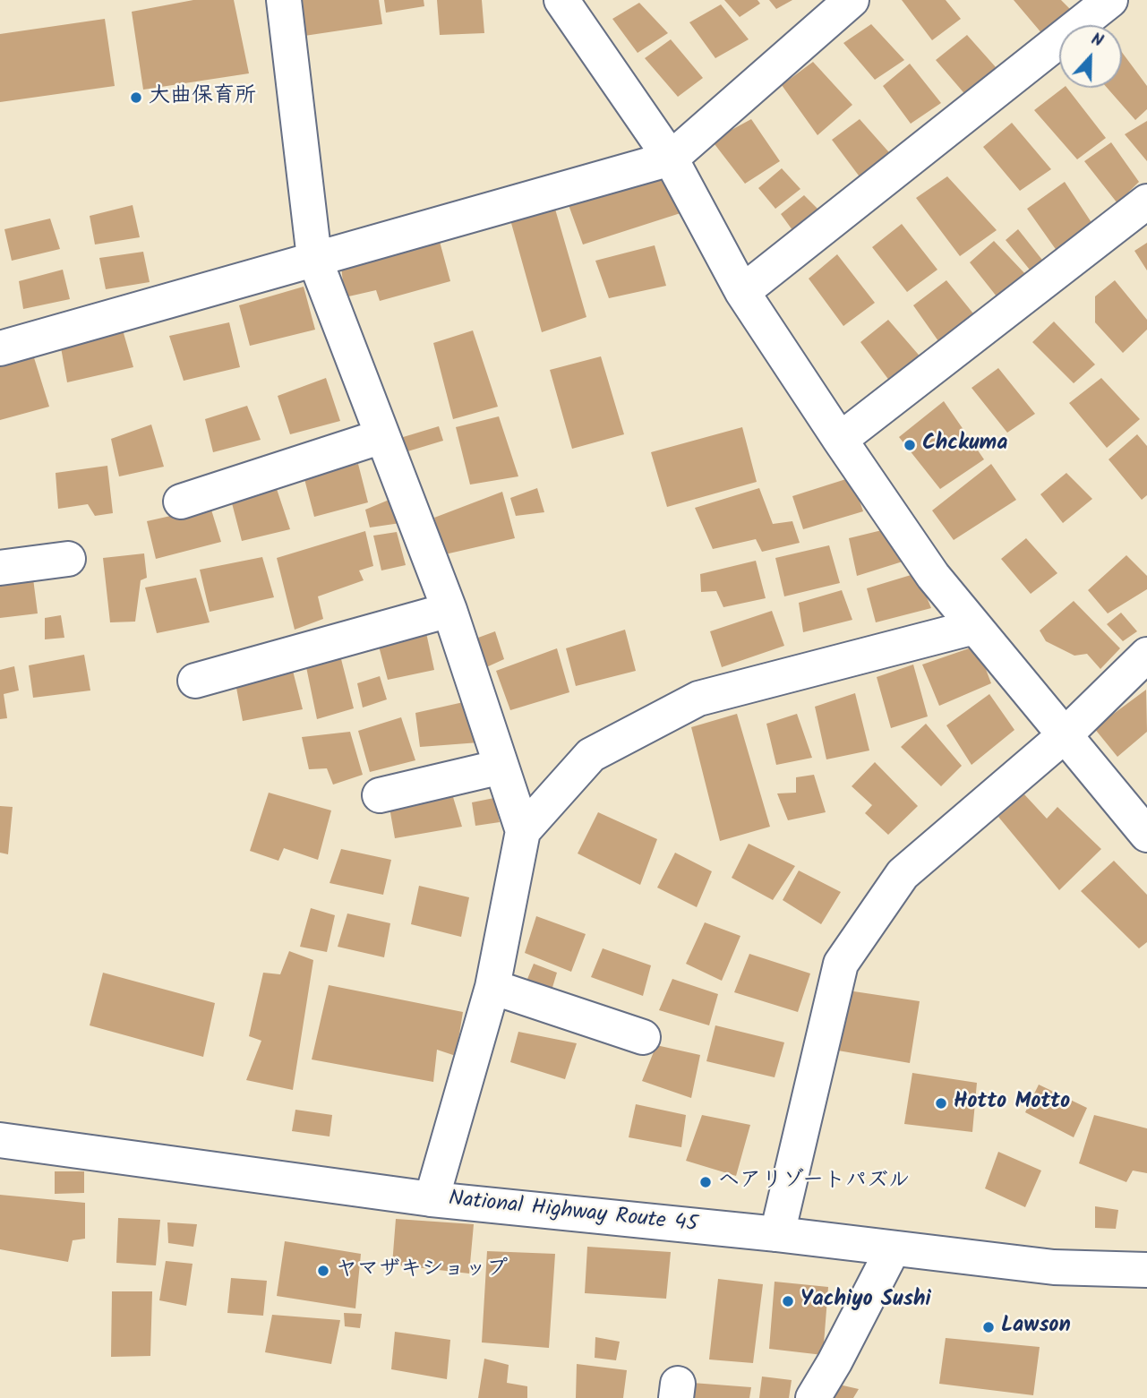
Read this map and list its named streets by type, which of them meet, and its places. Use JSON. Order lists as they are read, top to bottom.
{
  "streets": {
    "main road": ["National Highway Route 45"]
  },
  "places": [
    "大曲保育所",
    "Chckuma",
    "Hotto Motto",
    "ヘアリゾートパズル",
    "ヤマザキショップ",
    "Yachiyo Sushi",
    "Lawson"
  ],
  "north": "top"
}
